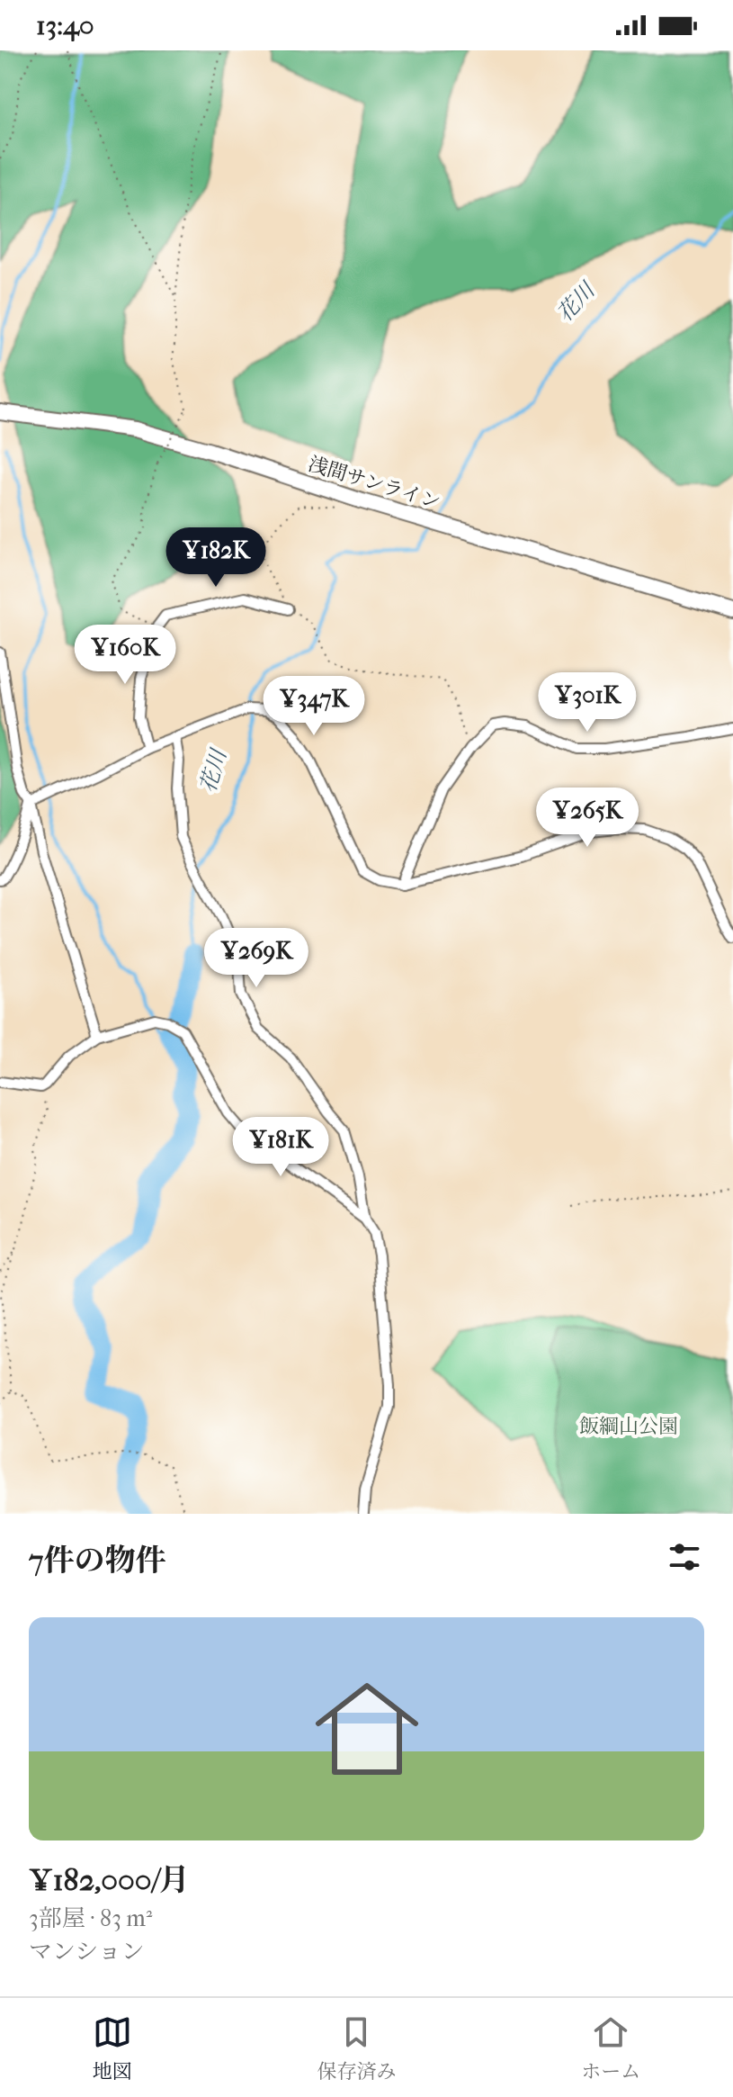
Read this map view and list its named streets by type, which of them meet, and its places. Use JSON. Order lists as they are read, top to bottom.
{
  "streets": {
    "main road": ["浅間サンライン"]
  },
  "water": ["花川"],
  "parks": ["飯綱山公園"],
  "page": {
    "status": "13:40",
    "price": [
      "¥182K",
      "¥160K",
      "¥301K",
      "¥347K",
      "¥265K",
      "¥269K",
      "¥181K"
    ],
    "heading": "7件の物件",
    "list": [
      {
        "name": "¥182,000/月",
        "note": "3部屋 · 83 m² · マンション"
      }
    ],
    "tabs": ["地図", "保存済み", "ホーム"]
  }
}
